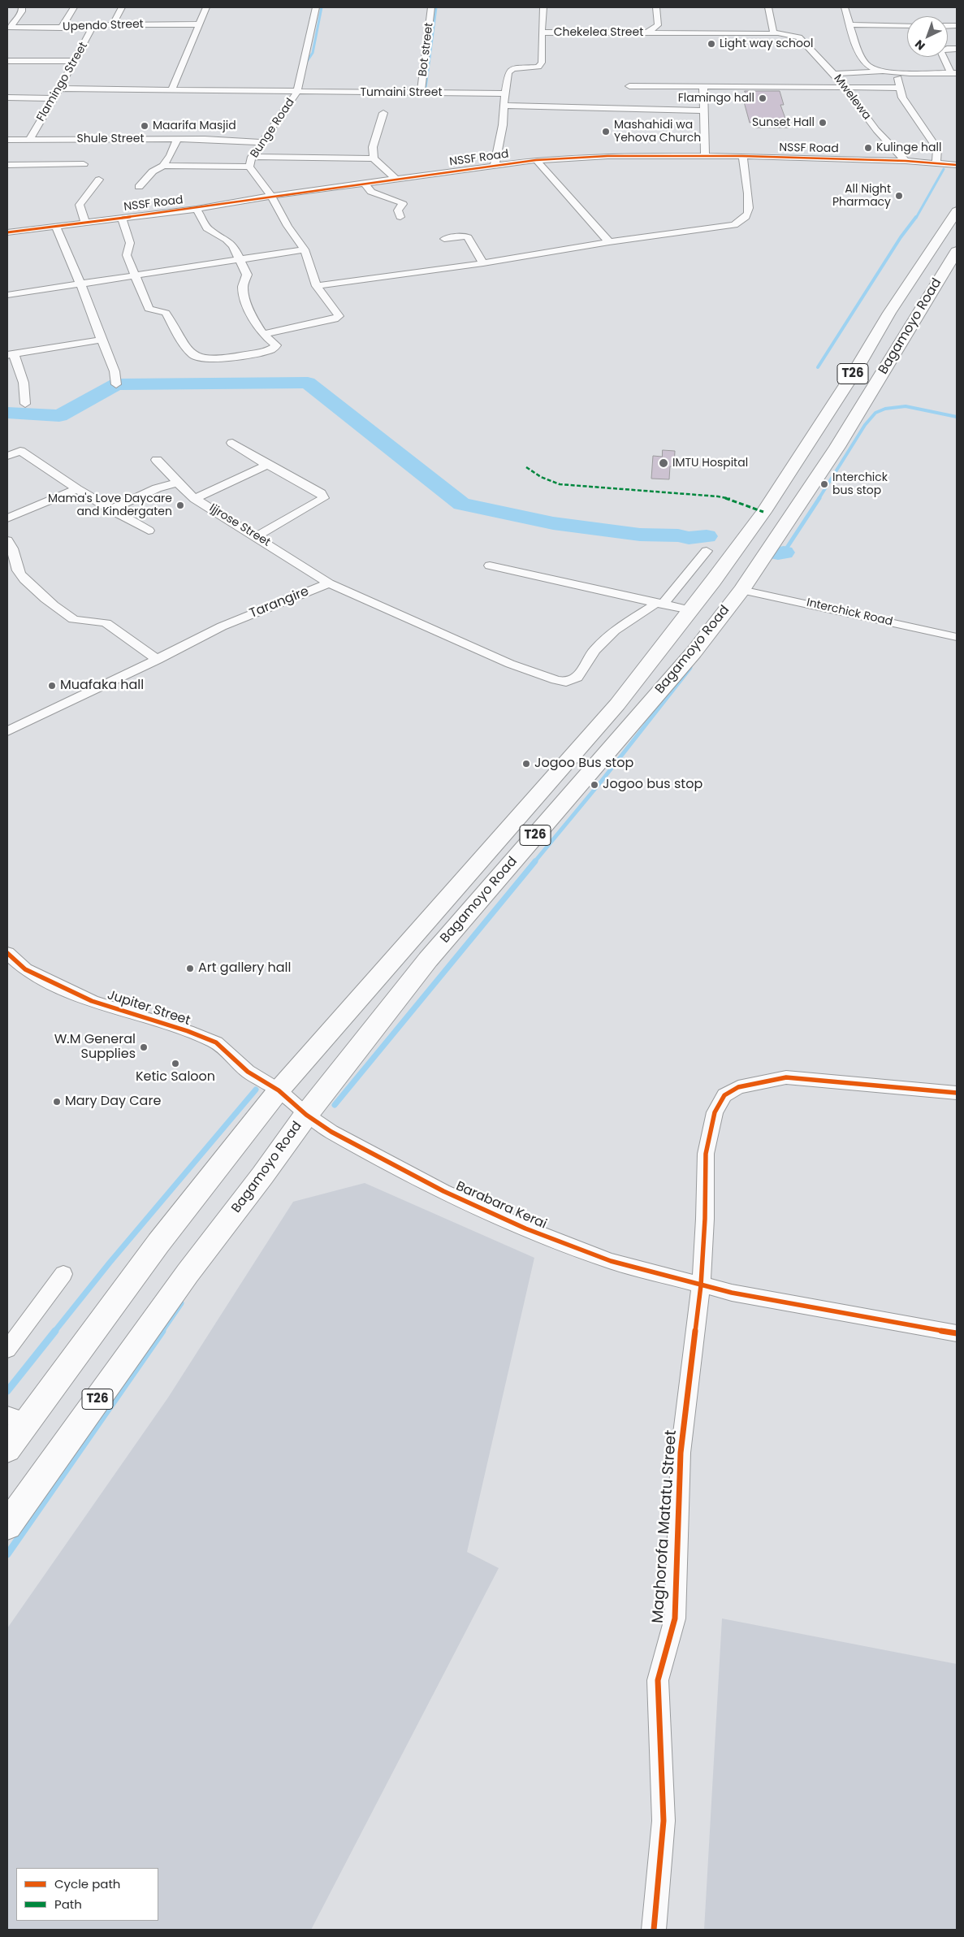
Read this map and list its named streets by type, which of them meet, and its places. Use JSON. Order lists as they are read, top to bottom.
{
  "streets": {
    "highway": ["Bagamoyo Road", "T26"],
    "street": [
      "Upendo Street",
      "Chekelea Street",
      "Bot street",
      "Flamingo Street",
      "Tumaini Street",
      "Mwelewa",
      "Bunge Road",
      "Shule Street",
      "NSSF Road",
      "Ijjrose Street",
      "Tarangire",
      "Interchick Road",
      "Jupiter Street",
      "Barabara Kerai",
      "Maghorofa Matatu Street"
    ]
  },
  "crossings": [
    ["Upendo Street", "Flamingo Street"],
    ["Bot street", "Tumaini Street"],
    ["Flamingo Street", "Shule Street"],
    ["Tumaini Street", "Bunge Road"],
    ["Mwelewa", "NSSF Road"],
    ["Bunge Road", "Shule Street"],
    ["Bunge Road", "NSSF Road"],
    ["Bagamoyo Road", "Interchick Road"],
    ["Bagamoyo Road", "Jupiter Street"],
    ["Bagamoyo Road", "Barabara Kerai"],
    ["Ijjrose Street", "Tarangire"],
    ["Jupiter Street", "Barabara Kerai"],
    ["Barabara Kerai", "Maghorofa Matatu Street"]
  ],
  "places": [
    "Light way school",
    "Flamingo hall",
    "Sunset Hall",
    "Maarifa Masjid",
    "Mashahidi wa Yehova Church",
    "Kulinge hall",
    "All Night Pharmacy",
    "IMTU Hospital",
    "Interchick bus stop",
    "Mama's Love Daycare and Kindergaten",
    "Muafaka hall",
    "Jogoo Bus stop",
    "Jogoo bus stop",
    "Art gallery hall",
    "W.M General Supplies",
    "Ketic Saloon",
    "Mary Day Care"
  ],
  "legend": ["Cycle path", "Path"],
  "north": "bottom left"
}
